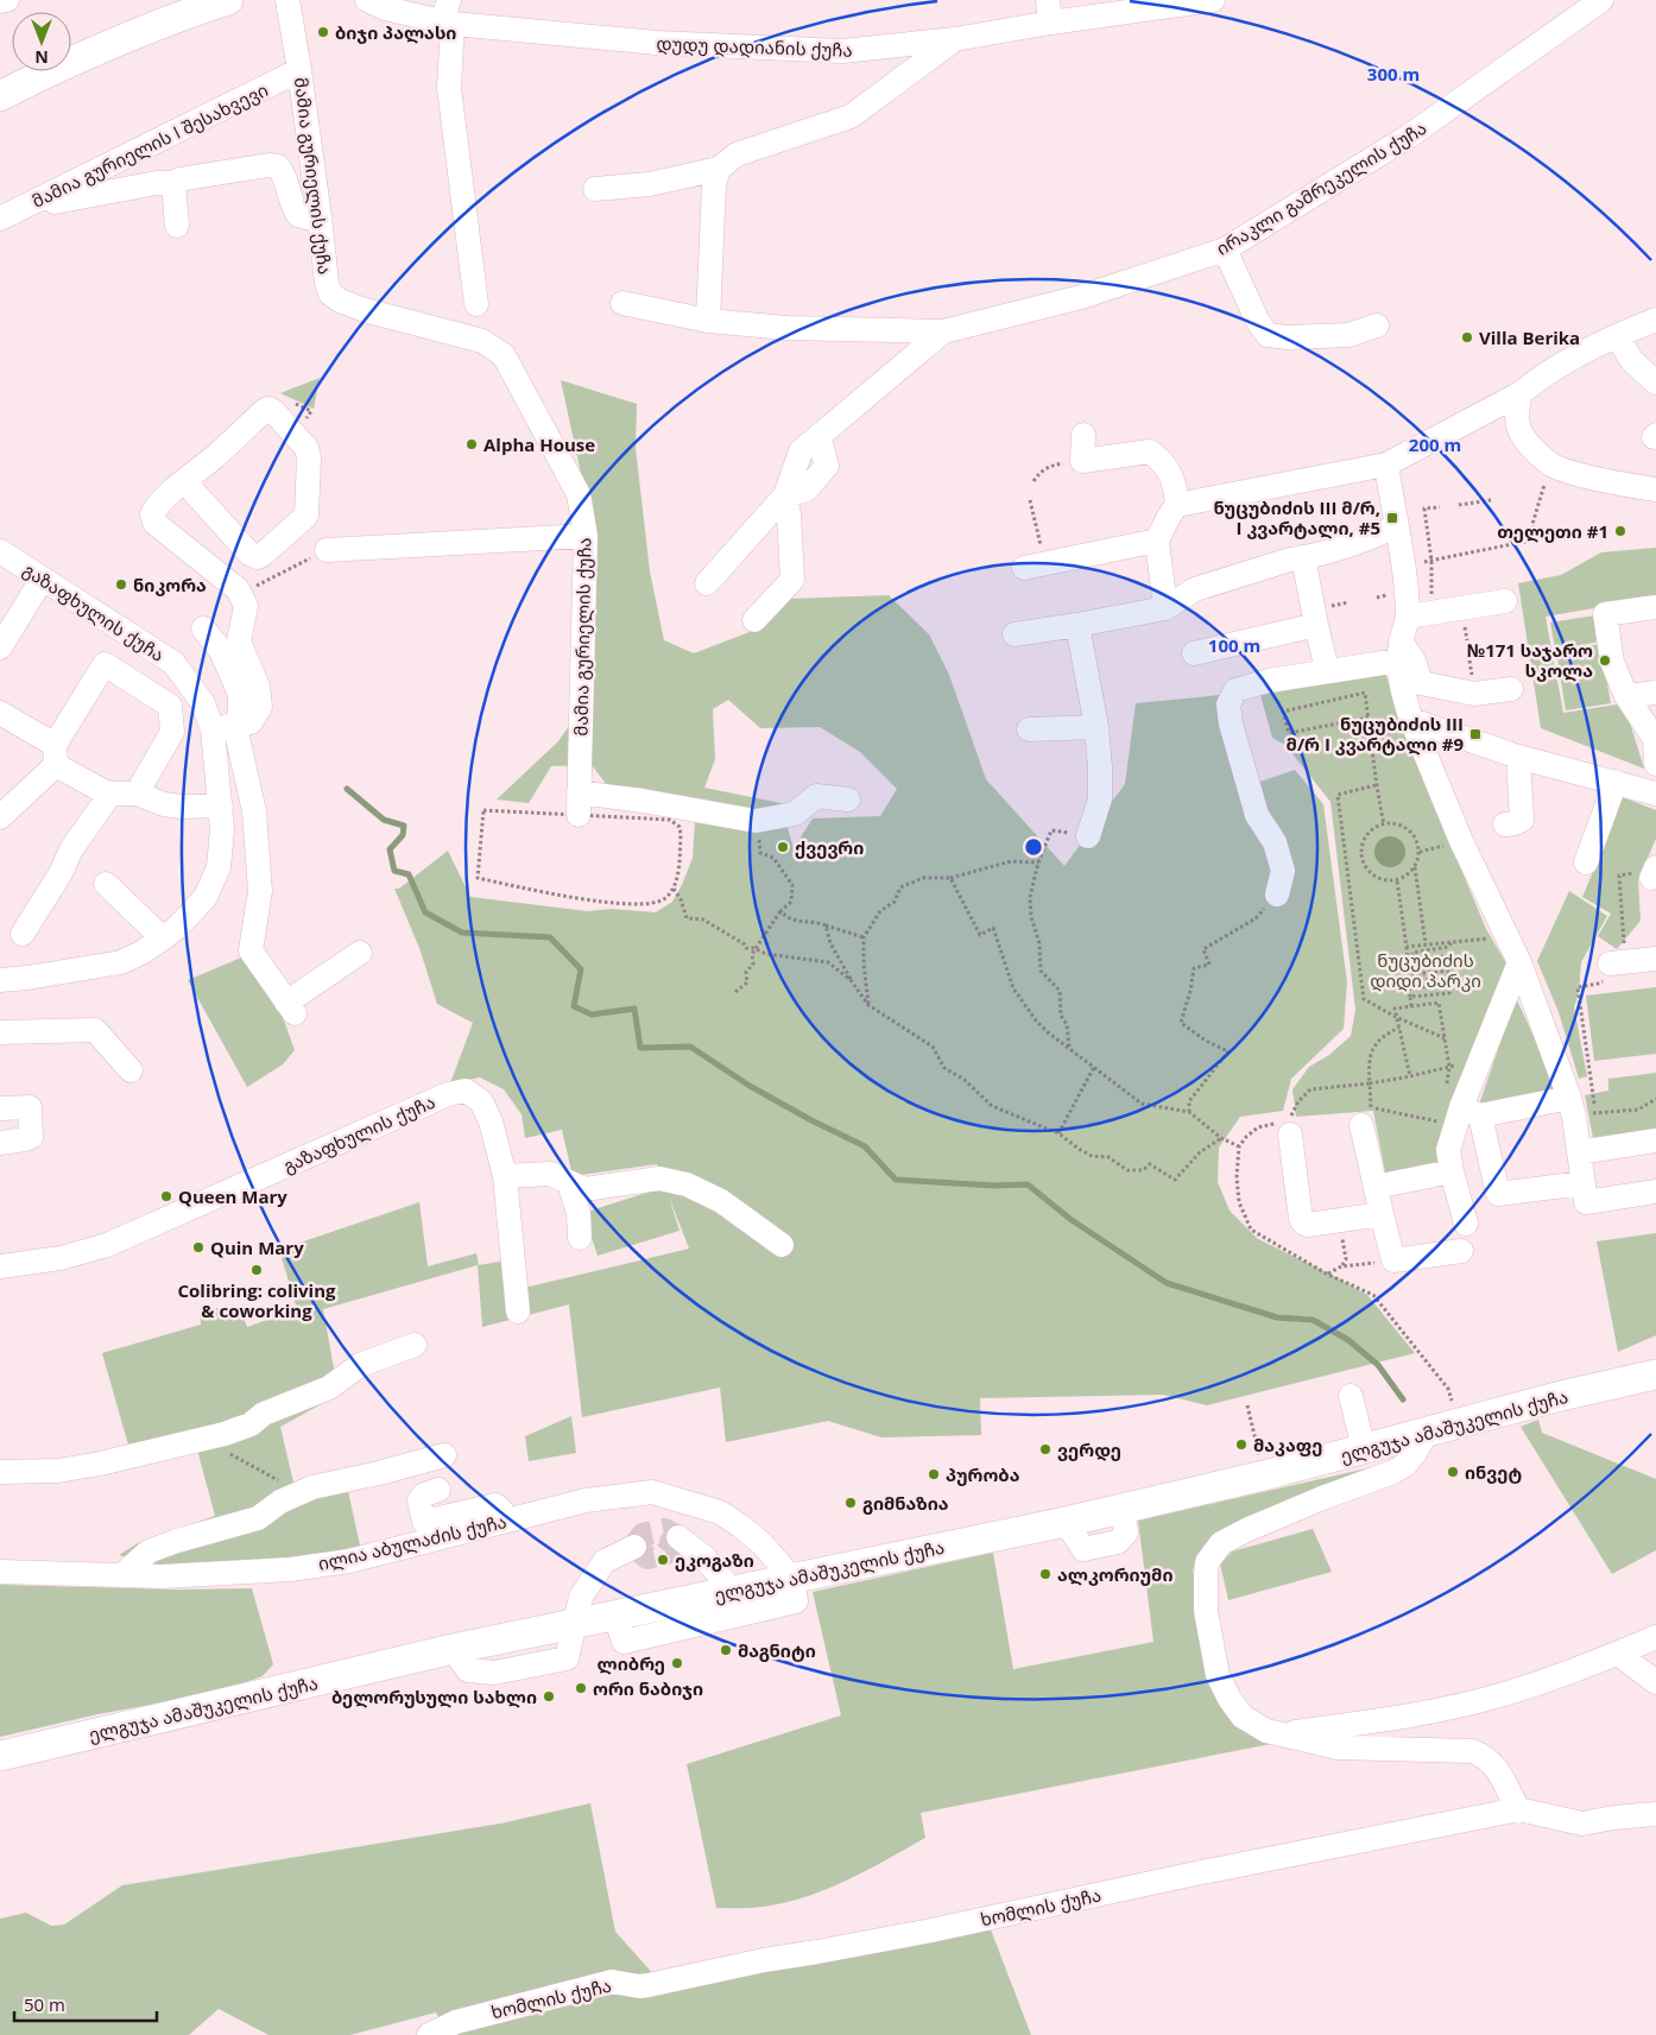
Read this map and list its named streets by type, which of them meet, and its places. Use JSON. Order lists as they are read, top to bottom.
{
  "streets": {
    "main road": ["ელგუჯა ამაშუკელის ქუჩა"],
    "street": [
      "დუდუ დადიანის ქუჩა",
      "მამია გურიელის I შესახვევი",
      "მამია გურიელის ქუჩა",
      "ირაკლი გამრეკელის ქუჩა",
      "გაზაფხულის ქუჩა",
      "ილია აბულაძის ქუჩა",
      "ხომლის ქუჩა"
    ]
  },
  "crossings": [
    ["მამია გურიელის I შესახვევი", "მამია გურიელის ქუჩა"],
    ["ელგუჯა ამაშუკელის ქუჩა", "ილია აბულაძის ქუჩა"]
  ],
  "parks": ["ნუცუბიძის დიდი პარკი"],
  "places": {
    "other": [
      "ბიჯი პალასი",
      "Villa Berika",
      "Alpha House",
      "თელეთი #1",
      "ნიკორა",
      "№171 საჯარო სკოლა",
      "ქვევრი",
      "Queen Mary",
      "Quin Mary",
      "Colibring: coliving & coworking",
      "მაკაფე",
      "ვერდე",
      "ინვეტ",
      "პურობა",
      "გიმნაზია",
      "ეკოგაზი",
      "ალკორიუმი",
      "მაგნიტი",
      "ლიბრე",
      "ორი ნაბიჯი",
      "ბელორუსული სახლი"
    ],
    "transit": ["ნუცუბიძის III მ/რ, I კვარტალი, #5", "ნუცუბიძის III მ/რ I კვარტალი #9"]
  },
  "scale_bar": "50 m",
  "north": "bottom",
  "rings": ["300 m", "200 m", "100 m"]
}
